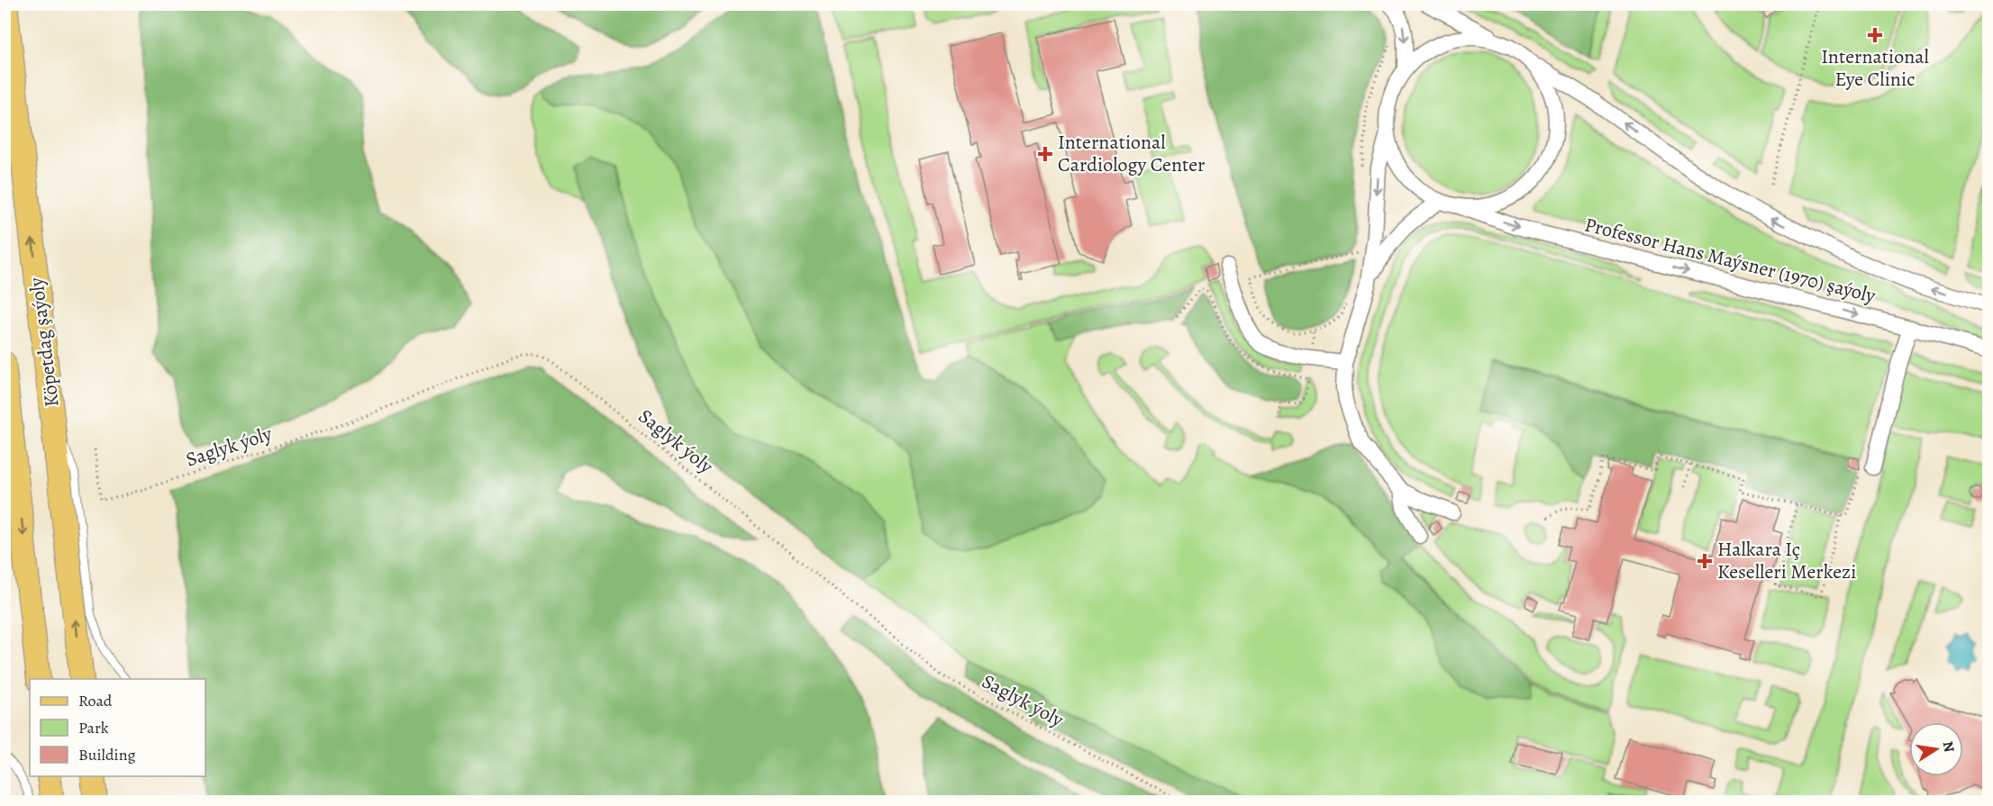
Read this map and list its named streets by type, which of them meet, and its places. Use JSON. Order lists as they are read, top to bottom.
{
  "streets": {
    "main road": ["Köpetdag şaýoly"],
    "street": ["Professor Hans Maýsner (1970) şaýoly"],
    "path": ["Saglyk ýoly"]
  },
  "places": {
    "health": ["International Eye Clinic", "International Cardiology Center", "Halkara Iç Keselleri Merkezi"]
  },
  "legend": ["Road", "Park", "Building"],
  "north": "right"
}
